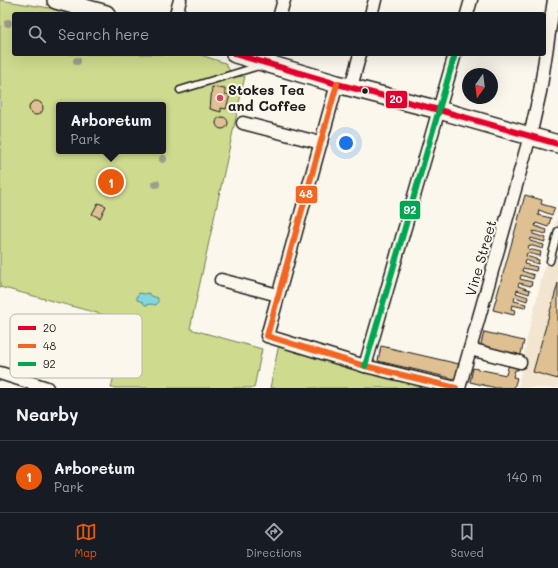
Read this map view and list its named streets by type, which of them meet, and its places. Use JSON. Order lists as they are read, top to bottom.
{
  "streets": {
    "street": ["Vine Street"]
  },
  "places": ["Stokes Tea and Coffee"],
  "lines": ["transit line 20", "transit line 92", "transit line 48"],
  "legend": ["20", "48", "92"],
  "north": "bottom",
  "page": {
    "search": "Search here",
    "popup": ["Arboretum", "Park"],
    "pins": "1",
    "heading": "Nearby",
    "list": [
      {
        "mark": "1",
        "name": "Arboretum",
        "note": "Park",
        "value": "140 m"
      }
    ],
    "nav": ["Map", "Directions", "Saved"]
  }
}
